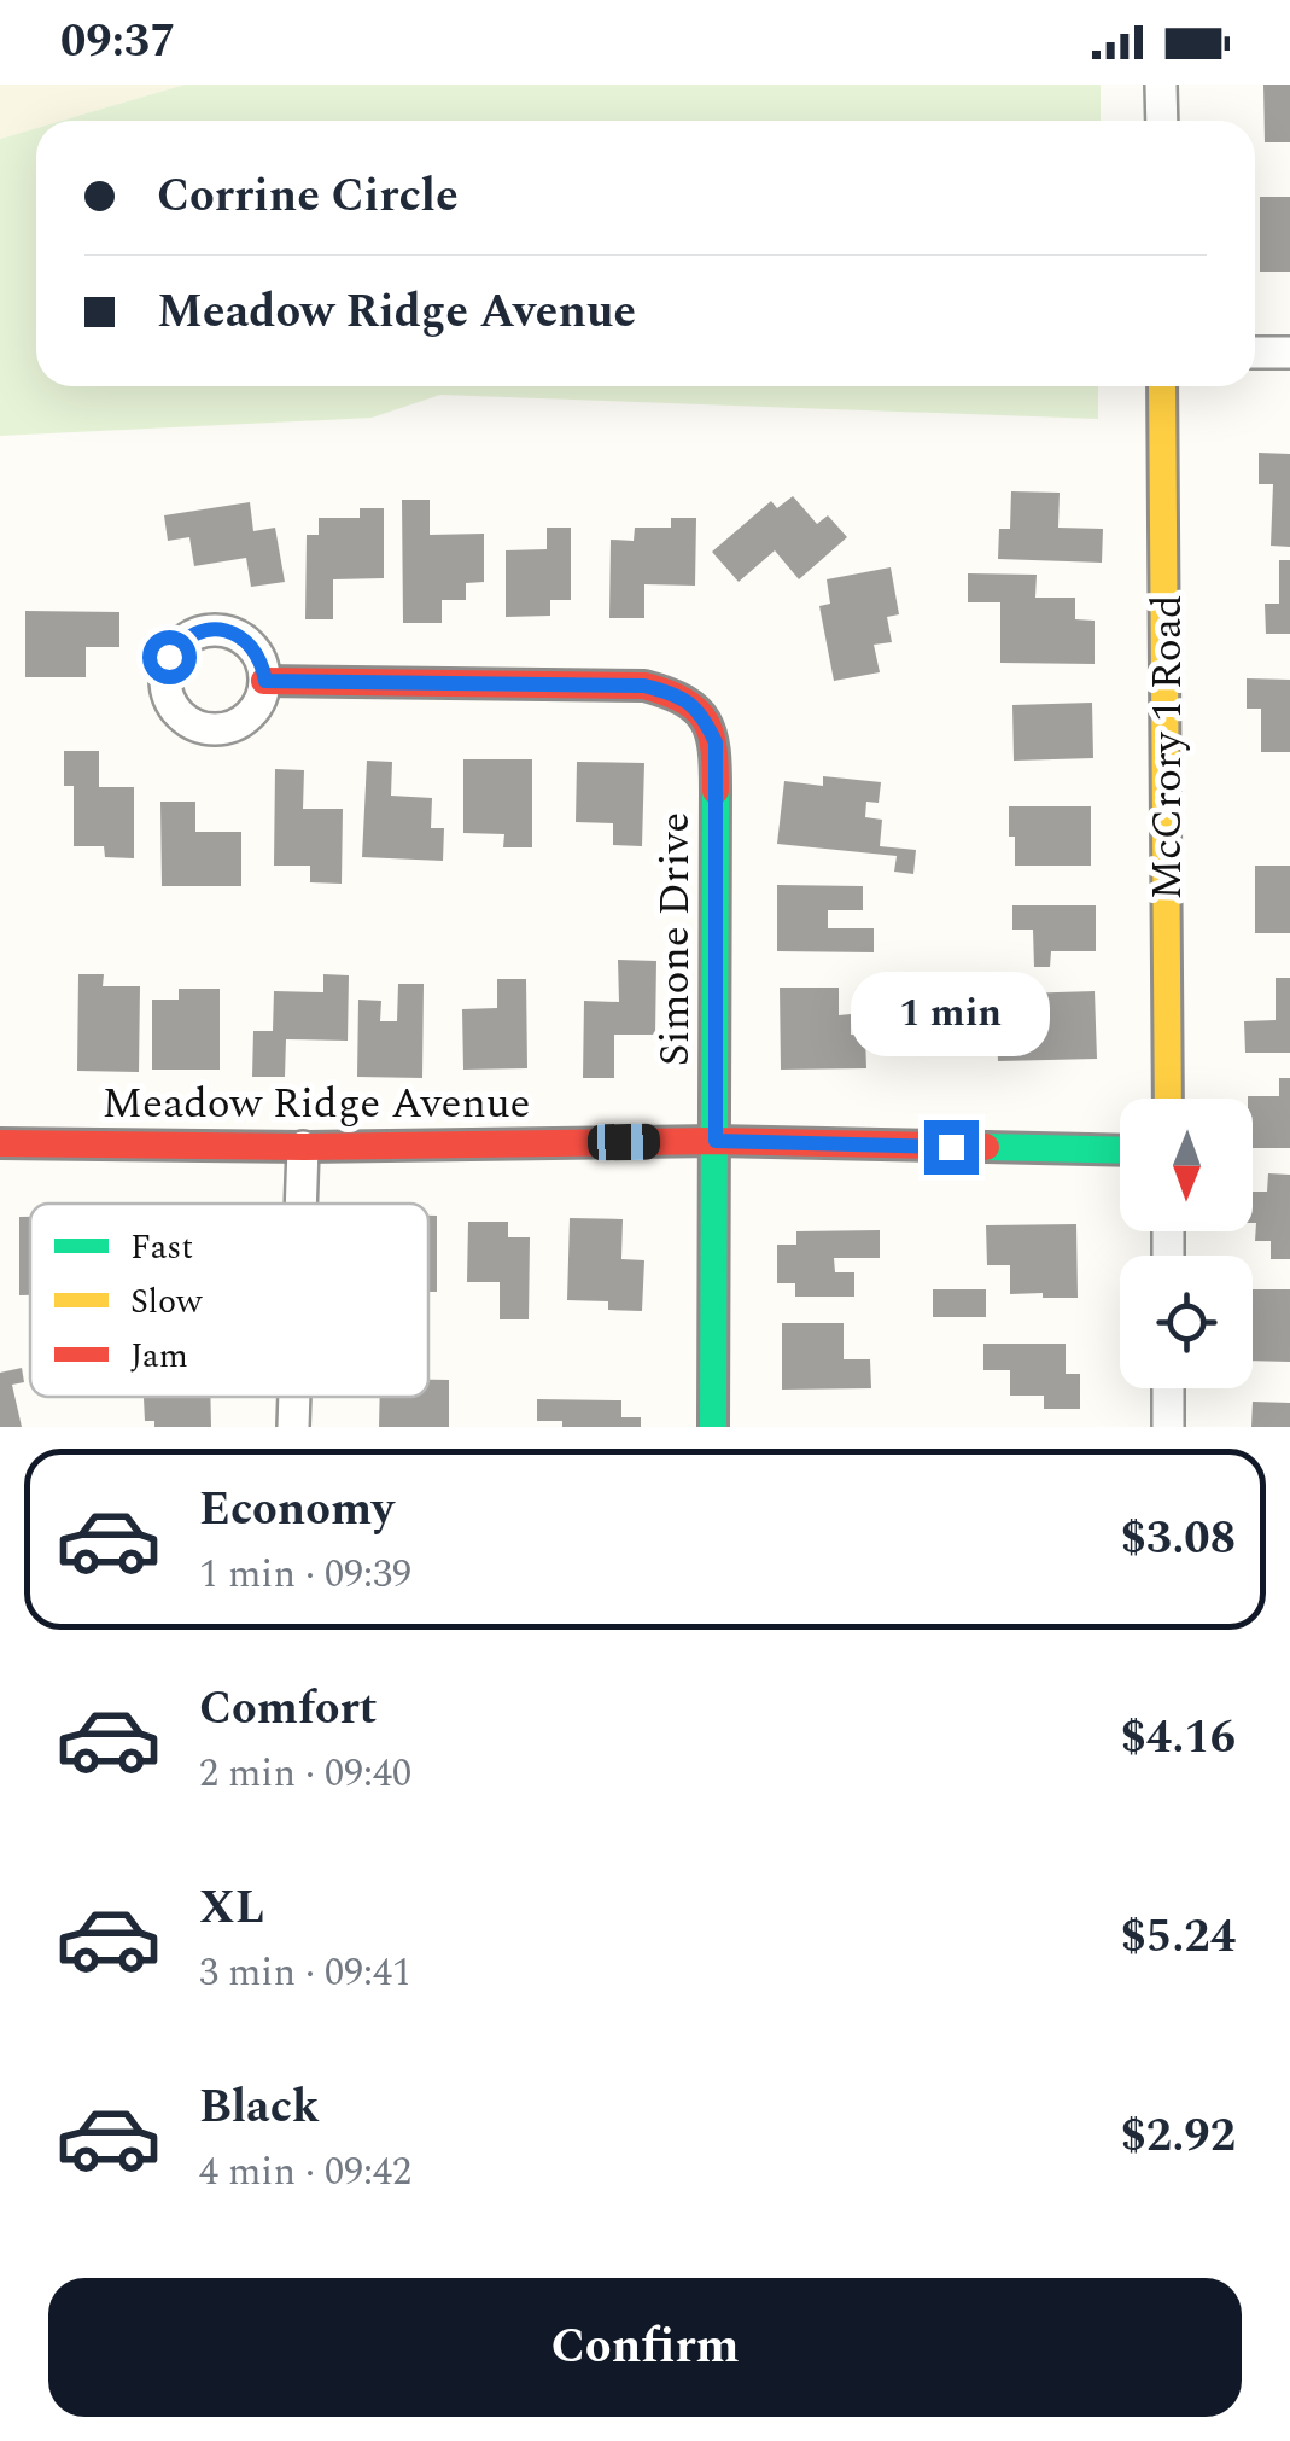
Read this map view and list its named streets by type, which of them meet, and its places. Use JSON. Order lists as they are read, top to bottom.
{
  "streets": {
    "street": ["McCrory 1 Road", "Simone Drive", "Meadow Ridge Avenue"]
  },
  "crossings": [
    ["Simone Drive", "Meadow Ridge Avenue"]
  ],
  "legend": ["Fast", "Slow", "Jam"],
  "north": "bottom",
  "page": {
    "status": "09:37",
    "banner": ["Corrine Circle", "Meadow Ridge Avenue"],
    "bubble": "1 min",
    "list": [
      {
        "name": "Economy",
        "note": "1 min · 09:39",
        "value": "$3.08"
      },
      {
        "name": "Comfort",
        "note": "2 min · 09:40",
        "value": "$4.16"
      },
      {
        "name": "XL",
        "note": "3 min · 09:41",
        "value": "$5.24"
      },
      {
        "name": "Black",
        "note": "4 min · 09:42",
        "value": "$2.92"
      }
    ],
    "buttons": "Confirm"
  }
}
